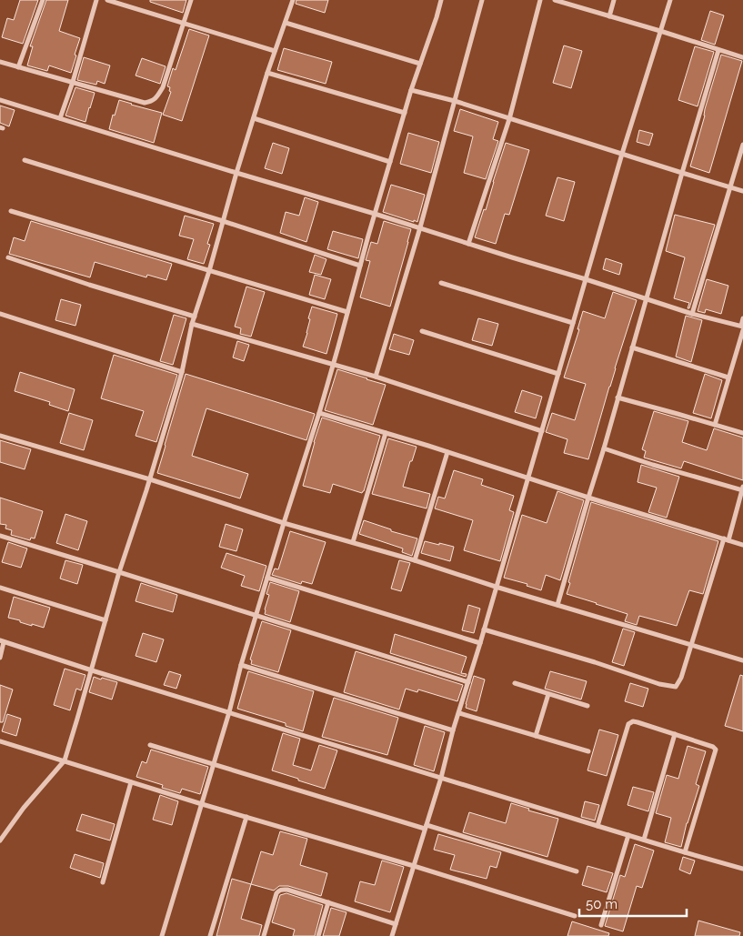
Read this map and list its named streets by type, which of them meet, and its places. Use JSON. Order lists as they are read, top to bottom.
{
  "scale_bar": "50 m"
}
